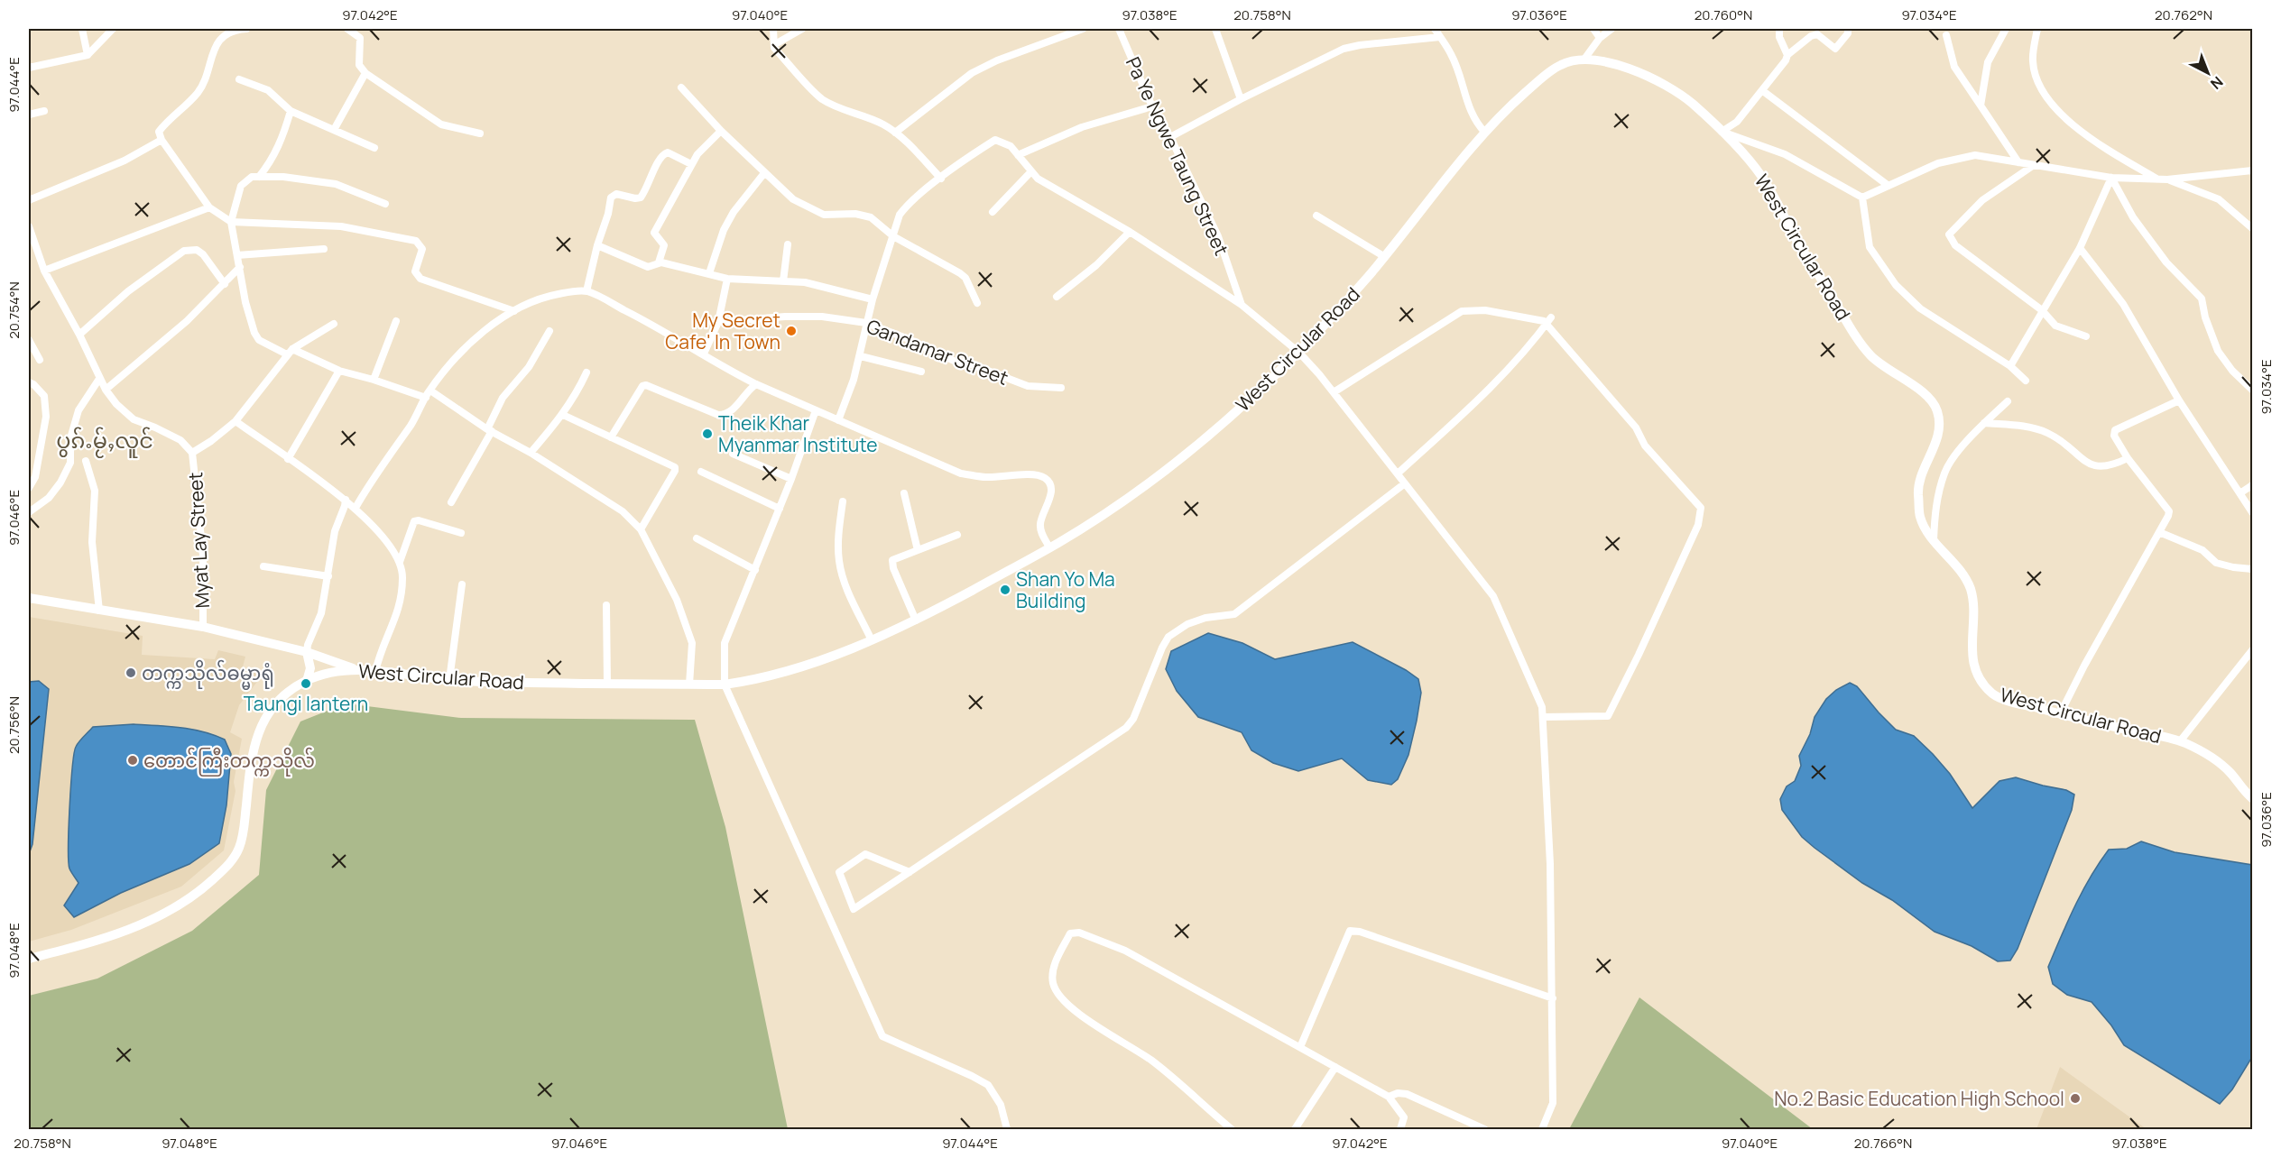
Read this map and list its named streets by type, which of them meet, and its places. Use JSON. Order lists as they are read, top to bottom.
{
  "streets": {
    "street": [
      "Pa Ye Ngwe Taung Street",
      "West Circular Road",
      "Gandamar Street",
      "Myat Lay Street"
    ]
  },
  "districts": ["ပွၵ်ႉမႂ်ႇလူင်"],
  "places": [
    "My Secret Cafe' In Town",
    "Theik Khar Myanmar Institute",
    "Shan Yo Ma Building",
    "တက္ကသိုလ်ဓမ္မာရုံ",
    "Taungi lantern",
    "တောင်ကြီးတက္ကသိုလ်",
    "No.2 Basic Education High School"
  ],
  "north": "bottom right",
  "coordinates": [
    "97.042°E",
    "97.040°E",
    "97.038°E",
    "20.758°N",
    "97.036°E",
    "20.760°N",
    "97.034°E",
    "20.762°N",
    "97.044°E",
    "20.754°N",
    "97.046°E",
    "20.756°N",
    "97.048°E",
    "20.766°N"
  ]
}
